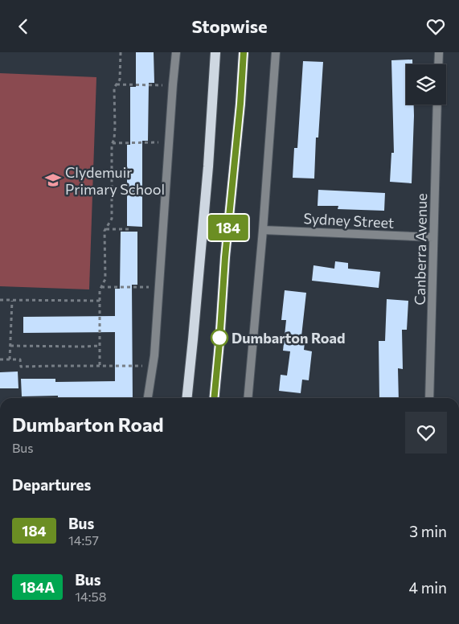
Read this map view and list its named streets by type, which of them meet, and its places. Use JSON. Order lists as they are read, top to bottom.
{
  "streets": {
    "street": ["Sydney Street", "Canberra Avenue"]
  },
  "crossings": [
    ["Sydney Street", "Canberra Avenue"]
  ],
  "places": {
    "school or university": ["Clydemuir Primary School"],
    "other": ["Dumbarton Road"]
  },
  "lines": ["bus line 184"],
  "page": {
    "header": "Stopwise",
    "on_map": "184",
    "heading": [
      ["Dumbarton Road", "Bus"],
      "Departures"
    ],
    "list": [
      {
        "mark": "184",
        "name": "Bus",
        "note": "14:57",
        "value": "3 min"
      },
      {
        "mark": "184A",
        "name": "Bus",
        "note": "14:58",
        "value": "4 min"
      }
    ]
  }
}
